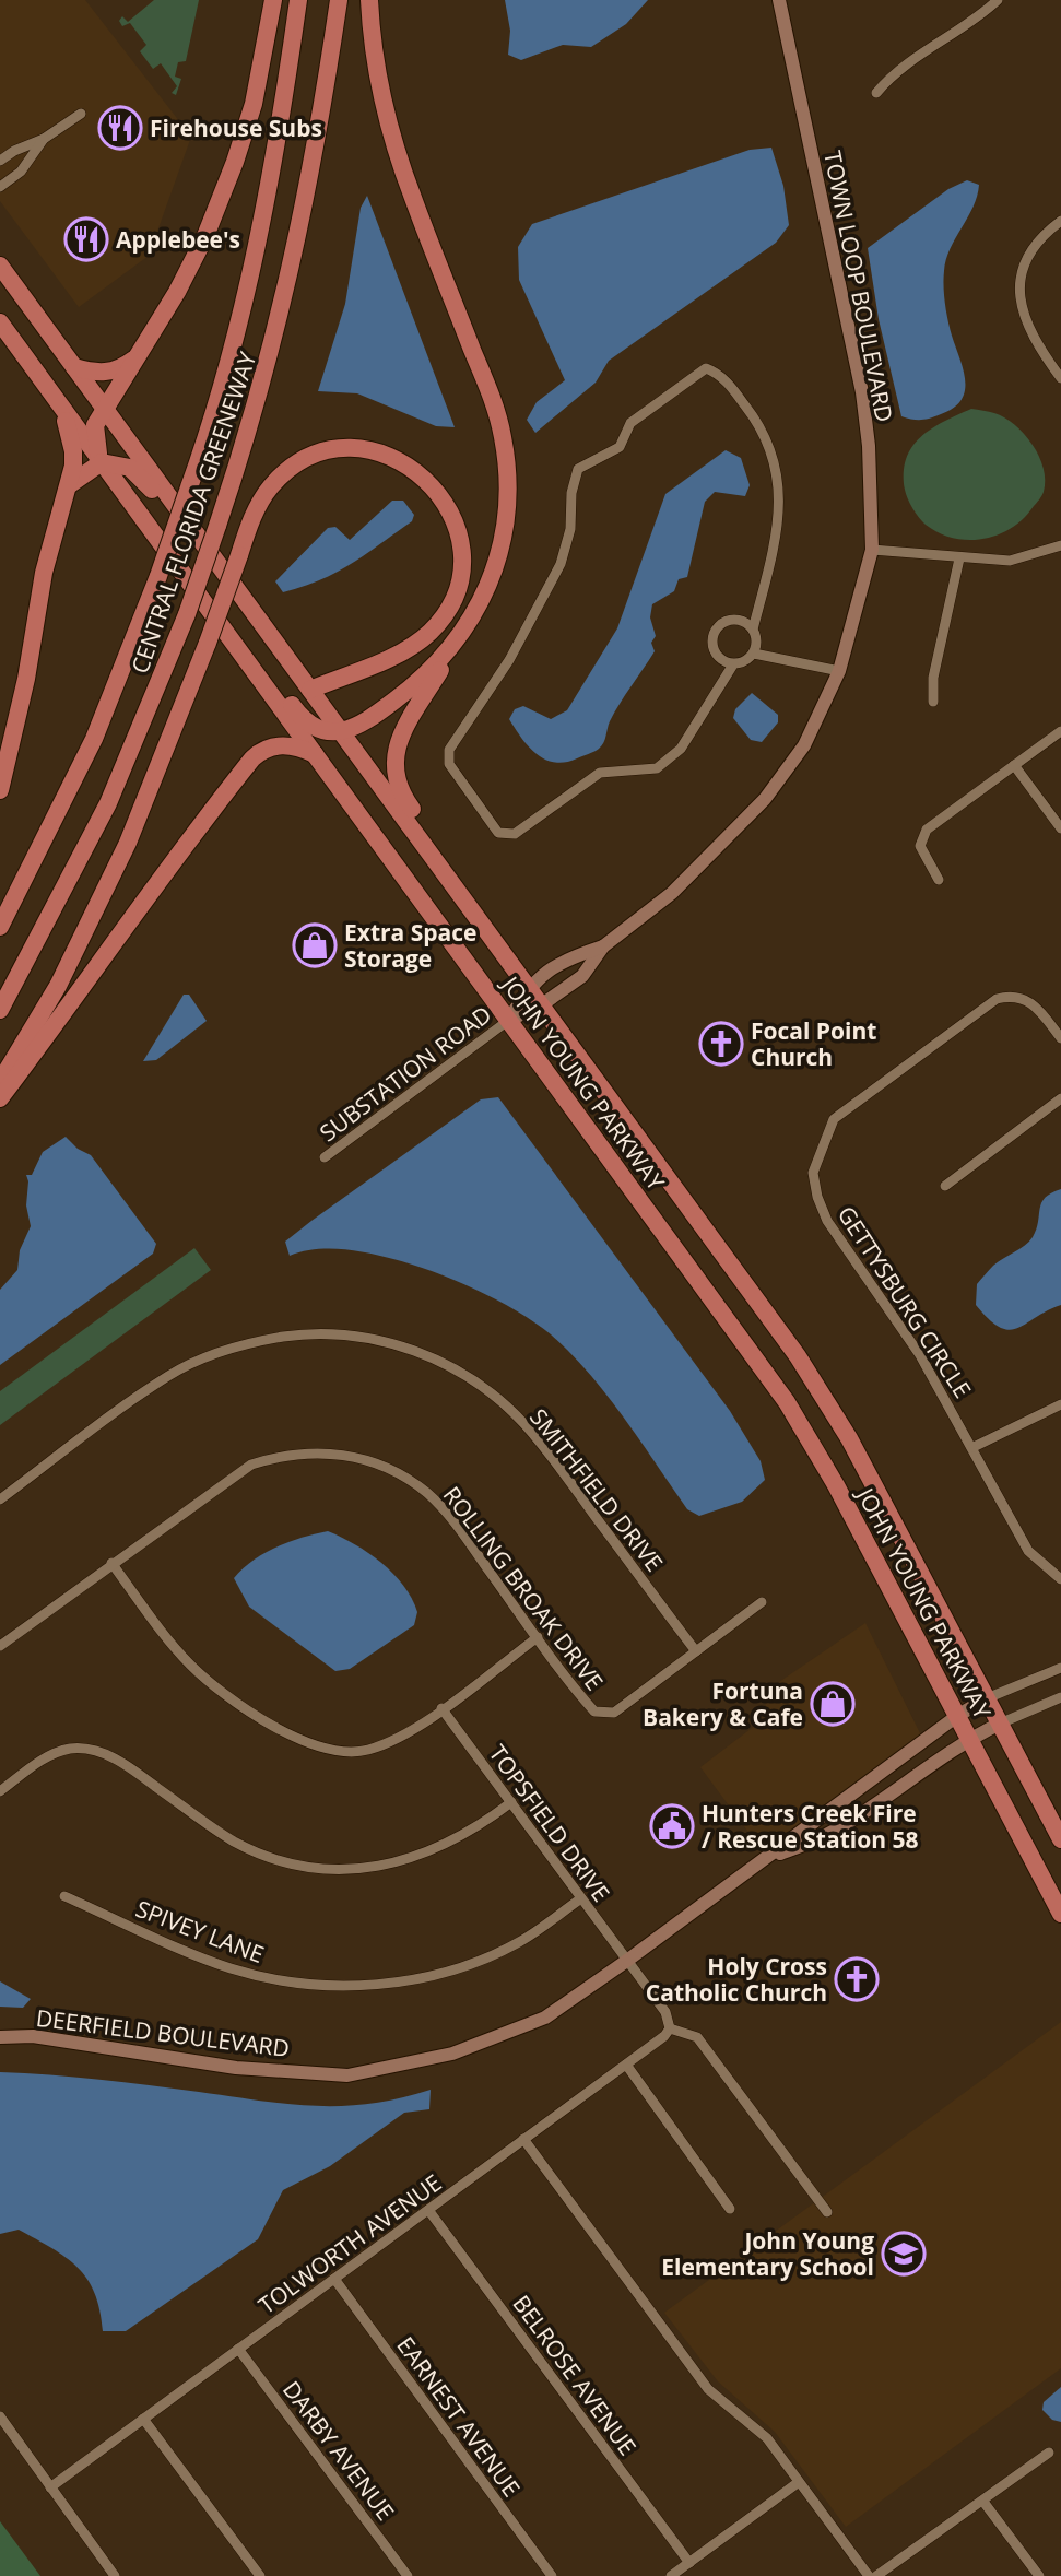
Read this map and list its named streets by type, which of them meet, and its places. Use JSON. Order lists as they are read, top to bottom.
{
  "streets": {
    "highway": ["CENTRAL FLORIDA GREENEWAY", "JOHN YOUNG PARKWAY"],
    "street": [
      "TOWN LOOP BOULEVARD",
      "SUBSTATION ROAD",
      "GETTYSBURG CIRCLE",
      "SMITHFIELD DRIVE",
      "ROLLING BROAK DRIVE",
      "TOPSFIELD DRIVE",
      "SPIVEY LANE",
      "DEERFIELD BOULEVARD",
      "TOLWORTH AVENUE",
      "BELROSE AVENUE",
      "EARNEST AVENUE",
      "DARBY AVENUE"
    ]
  },
  "crossings": [
    ["TOWN LOOP BOULEVARD", "SUBSTATION ROAD"],
    ["TOWN LOOP BOULEVARD", "JOHN YOUNG PARKWAY"],
    ["SUBSTATION ROAD", "JOHN YOUNG PARKWAY"],
    ["JOHN YOUNG PARKWAY", "DEERFIELD BOULEVARD"],
    ["SMITHFIELD DRIVE", "ROLLING BROAK DRIVE"],
    ["TOPSFIELD DRIVE", "SPIVEY LANE"],
    ["TOPSFIELD DRIVE", "DEERFIELD BOULEVARD"],
    ["TOPSFIELD DRIVE", "TOLWORTH AVENUE"],
    ["TOLWORTH AVENUE", "BELROSE AVENUE"],
    ["TOLWORTH AVENUE", "EARNEST AVENUE"],
    ["TOLWORTH AVENUE", "DARBY AVENUE"]
  ],
  "places": {
    "restaurant": ["Firehouse Subs", "Applebee's"],
    "shop": ["Extra Space Storage", "Fortuna Bakery & Cafe"],
    "church": ["Focal Point Church", "Holy Cross Catholic Church"],
    "public building": ["Hunters Creek Fire / Rescue Station 58"],
    "school or university": ["John Young Elementary School"]
  }
}
